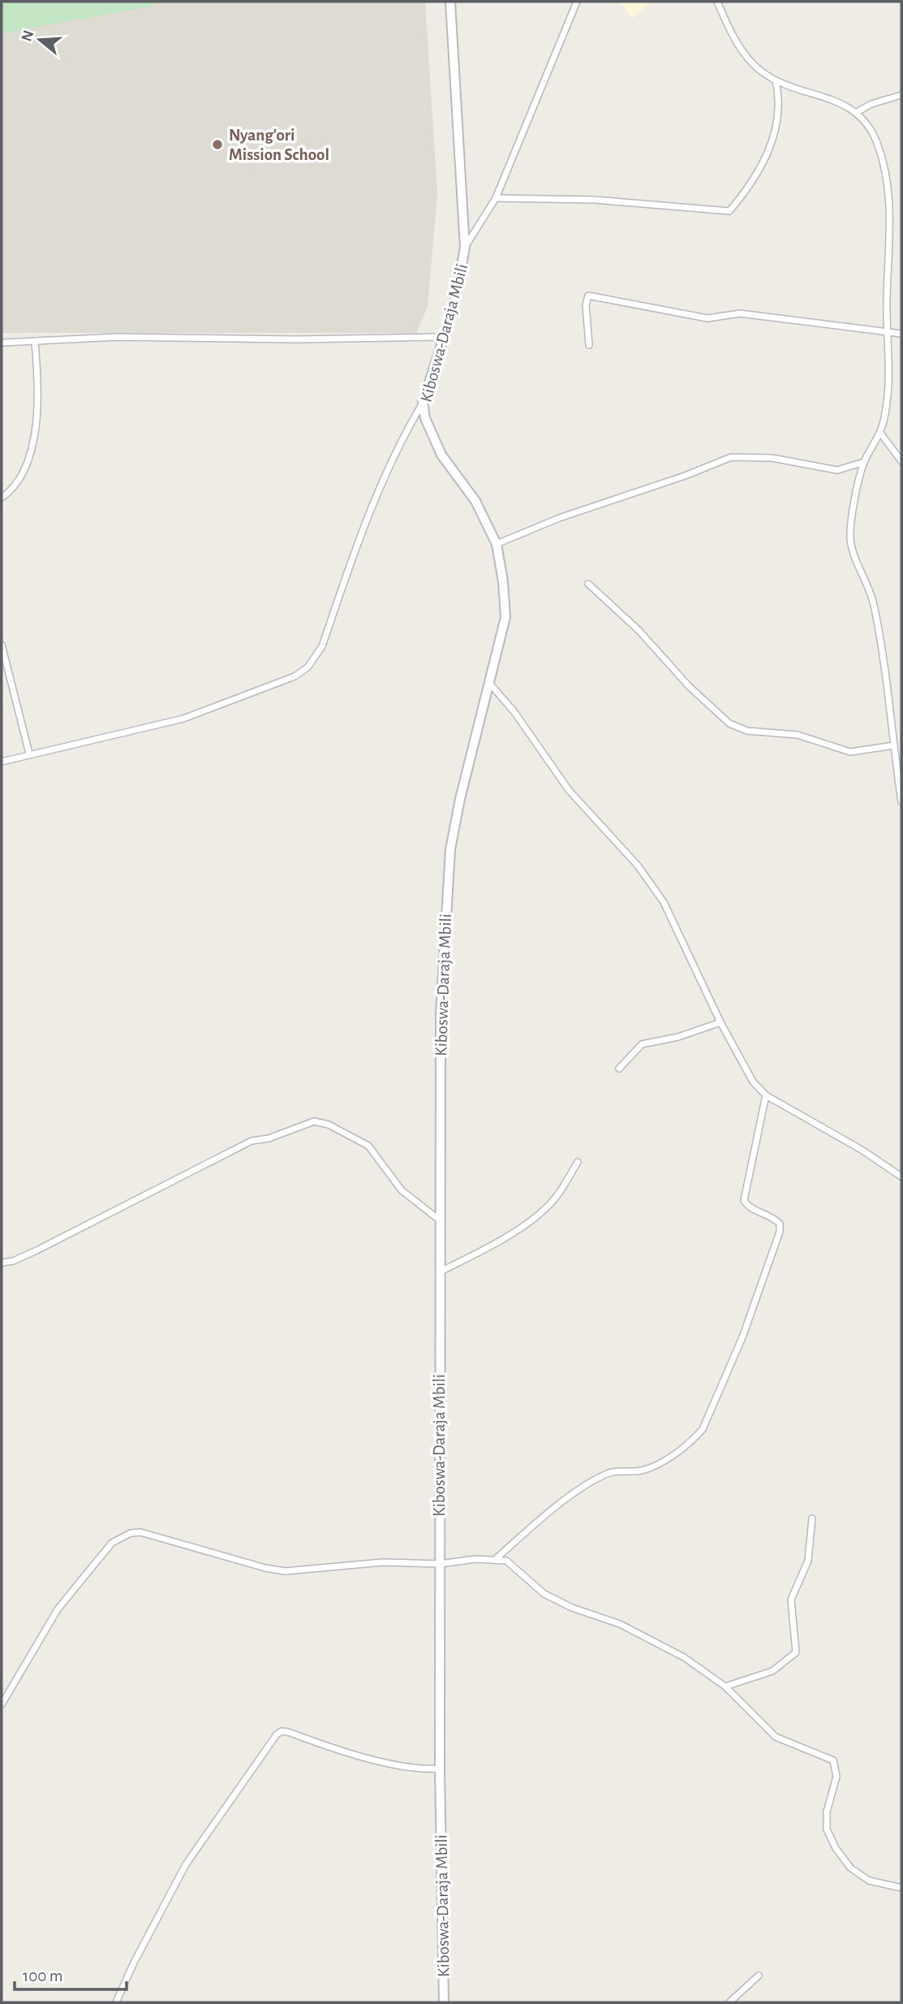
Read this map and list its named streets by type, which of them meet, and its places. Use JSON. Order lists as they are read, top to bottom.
{
  "streets": {
    "main road": ["Kiboswa-Daraja Mbili"]
  },
  "places": ["Nyang'ori Mission School"],
  "scale_bar": "100 m",
  "north": "left"
}
